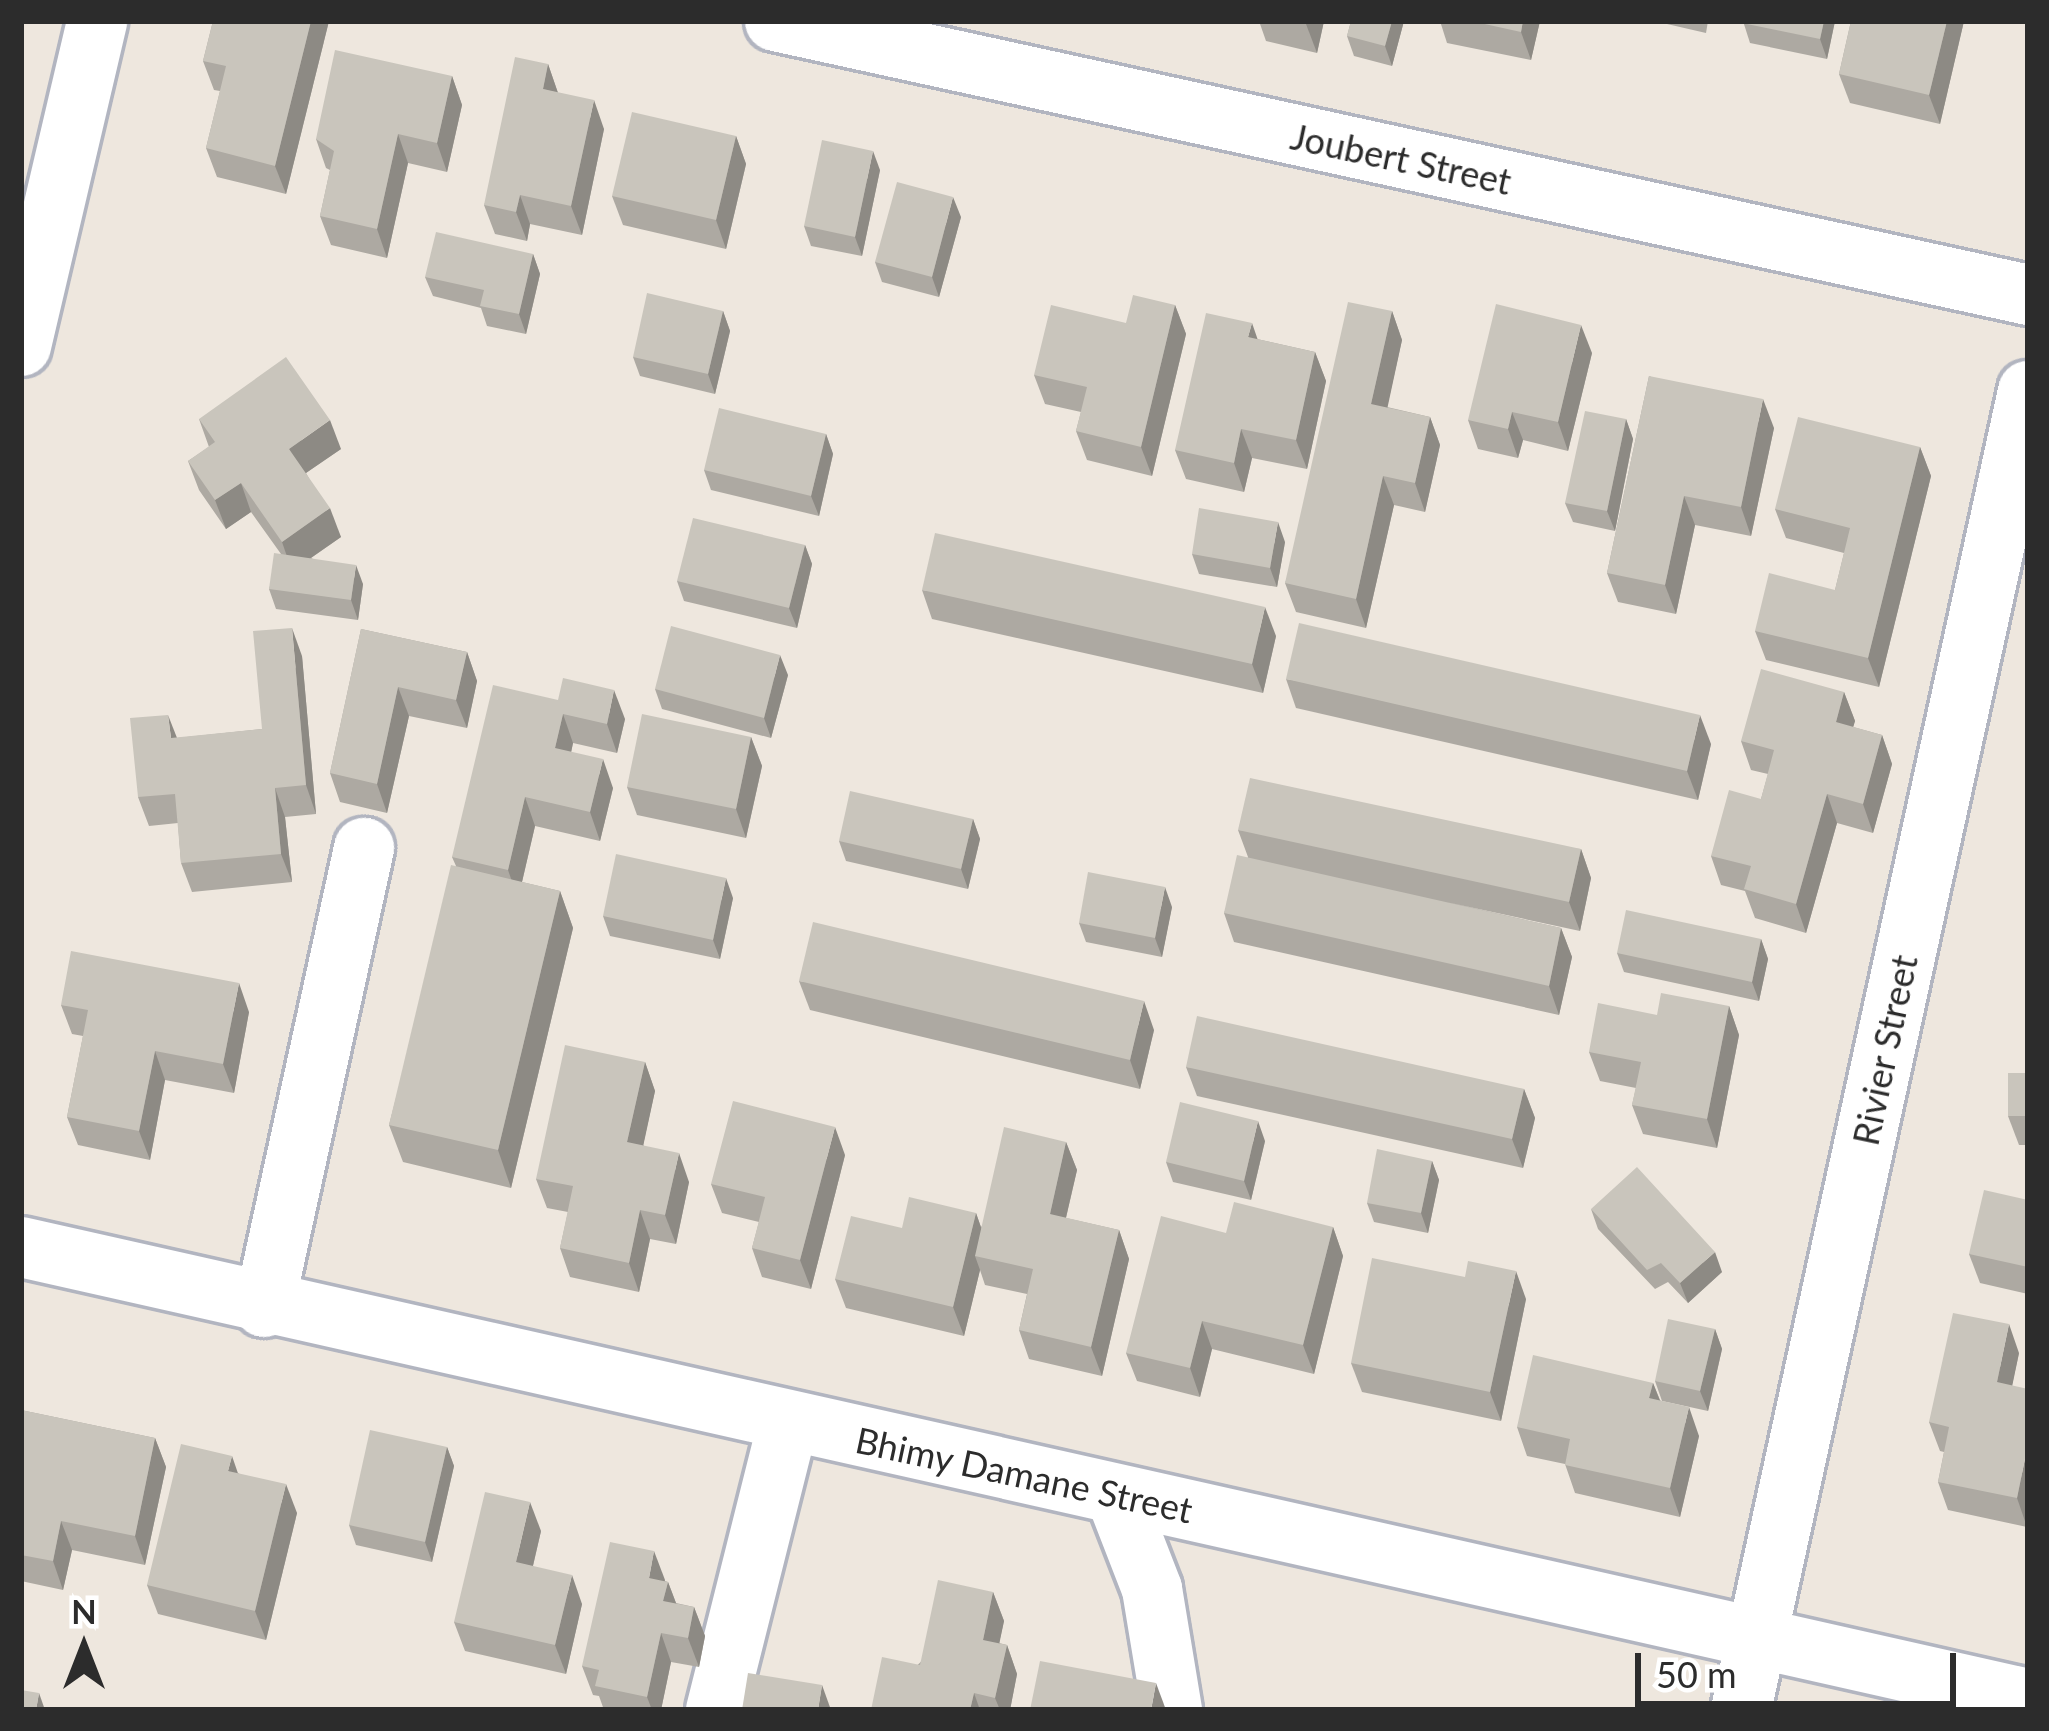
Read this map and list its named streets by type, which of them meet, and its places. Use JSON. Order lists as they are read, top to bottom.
{
  "streets": {
    "street": ["Joubert Street", "Rivier Street", "Bhimy Damane Street"]
  },
  "crossings": [
    ["Rivier Street", "Bhimy Damane Street"]
  ],
  "scale_bar": "50 m",
  "north": "top"
}
